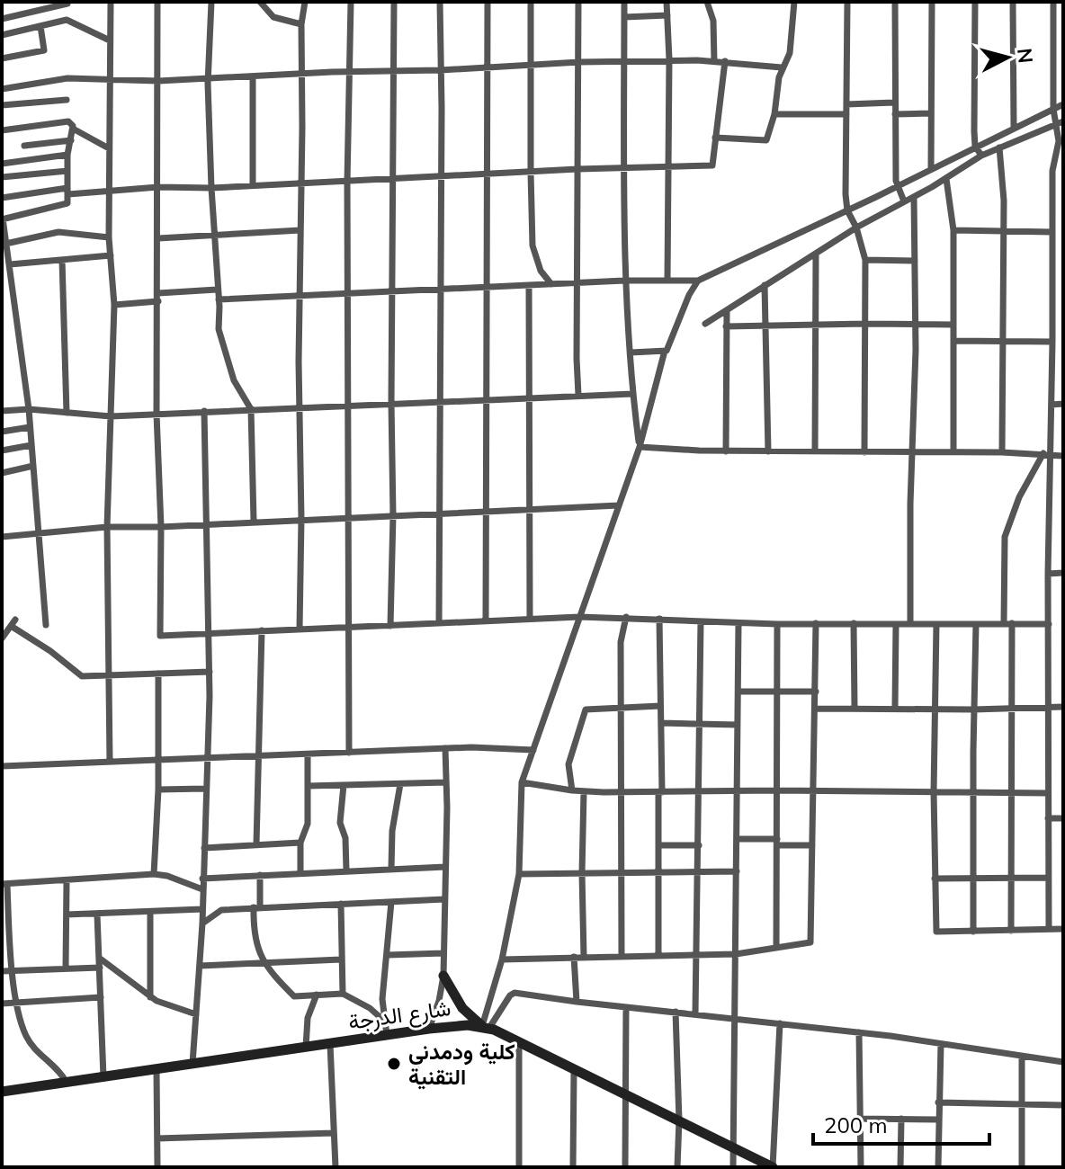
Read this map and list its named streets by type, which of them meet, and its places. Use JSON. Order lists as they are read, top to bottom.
{
  "streets": {
    "street": ["شارع الدرجة"]
  },
  "places": ["كلية ودمدني التقنية"],
  "scale_bar": "200 m",
  "north": "right"
}
